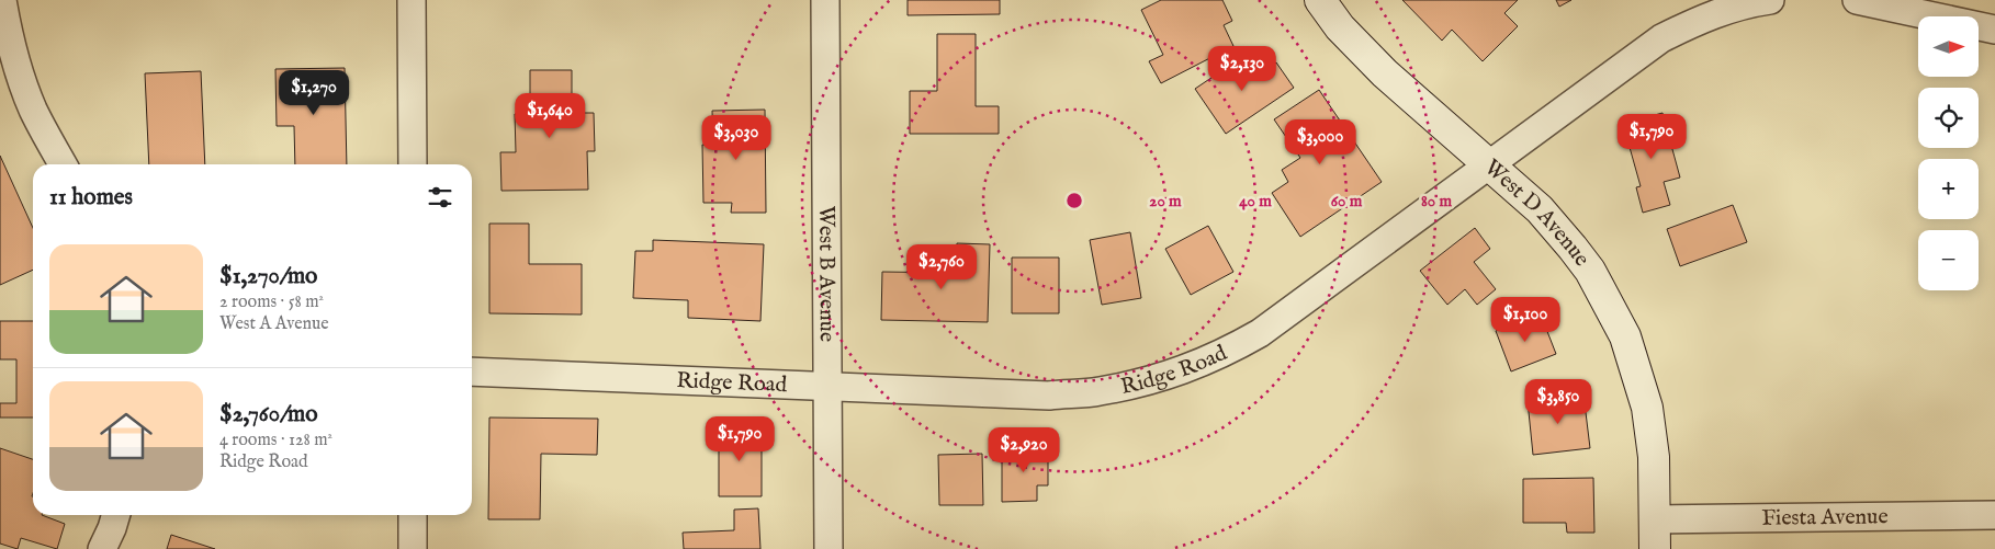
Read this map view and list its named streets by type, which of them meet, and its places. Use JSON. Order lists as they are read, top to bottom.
{
  "streets": {
    "street": [
      "West D Avenue",
      "West B Avenue",
      "Ridge Road",
      "Fiesta Avenue"
    ]
  },
  "crossings": [
    ["West D Avenue", "Ridge Road"],
    ["West D Avenue", "Fiesta Avenue"],
    ["West B Avenue", "Ridge Road"]
  ],
  "north": "right",
  "page": {
    "map_buttons": ["+", "−"],
    "price": [
      "$2,130",
      "$1,270",
      "$1,640",
      "$1,790",
      "$3,030",
      "$3,000",
      "$2,760",
      "$1,100",
      "$3,850",
      "$1,790",
      "$2,920"
    ],
    "heading": "11 homes",
    "list": [
      {
        "name": "$1,270/mo",
        "note": "2 rooms · 58 m² · West A Avenue"
      },
      {
        "name": "$2,760/mo",
        "note": "4 rooms · 128 m² · Ridge Road"
      }
    ]
  },
  "rings": [
    "20 m",
    "40 m",
    "60 m",
    "80 m"
  ]
}
